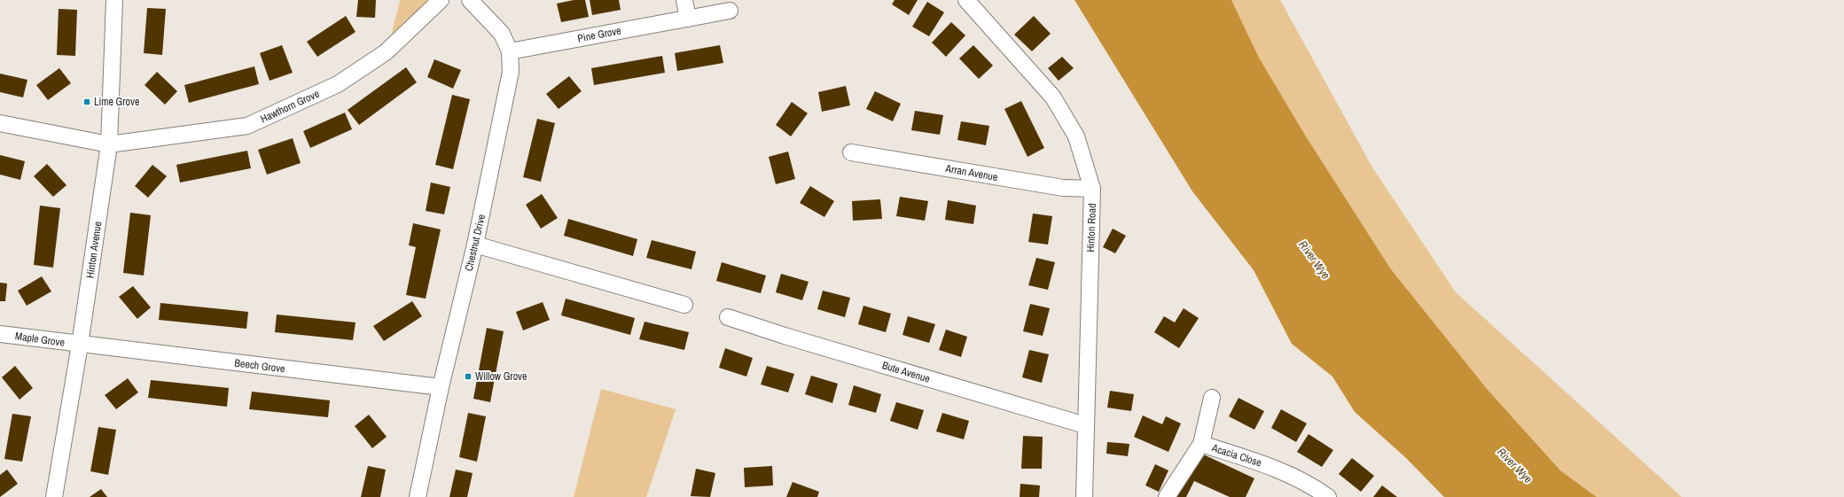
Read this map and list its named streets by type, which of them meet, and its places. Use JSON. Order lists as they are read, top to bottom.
{
  "streets": {
    "street": [
      "Pine Grove",
      "Hawthorn Grove",
      "Arran Avenue",
      "Hinton Road",
      "Chestnut Drive",
      "Hinton Avenue",
      "Maple Grove",
      "Beech Grove",
      "Bute Avenue",
      "Acacia Close"
    ]
  },
  "crossings": [
    ["Pine Grove", "Chestnut Drive"],
    ["Hawthorn Grove", "Hinton Avenue"],
    ["Arran Avenue", "Hinton Road"],
    ["Hinton Road", "Bute Avenue"],
    ["Chestnut Drive", "Beech Grove"],
    ["Hinton Avenue", "Maple Grove"],
    ["Hinton Avenue", "Beech Grove"],
    ["Maple Grove", "Beech Grove"]
  ],
  "water": ["River Wye"],
  "places": {
    "transit": ["Lime Grove", "Willow Grove"]
  }
}
